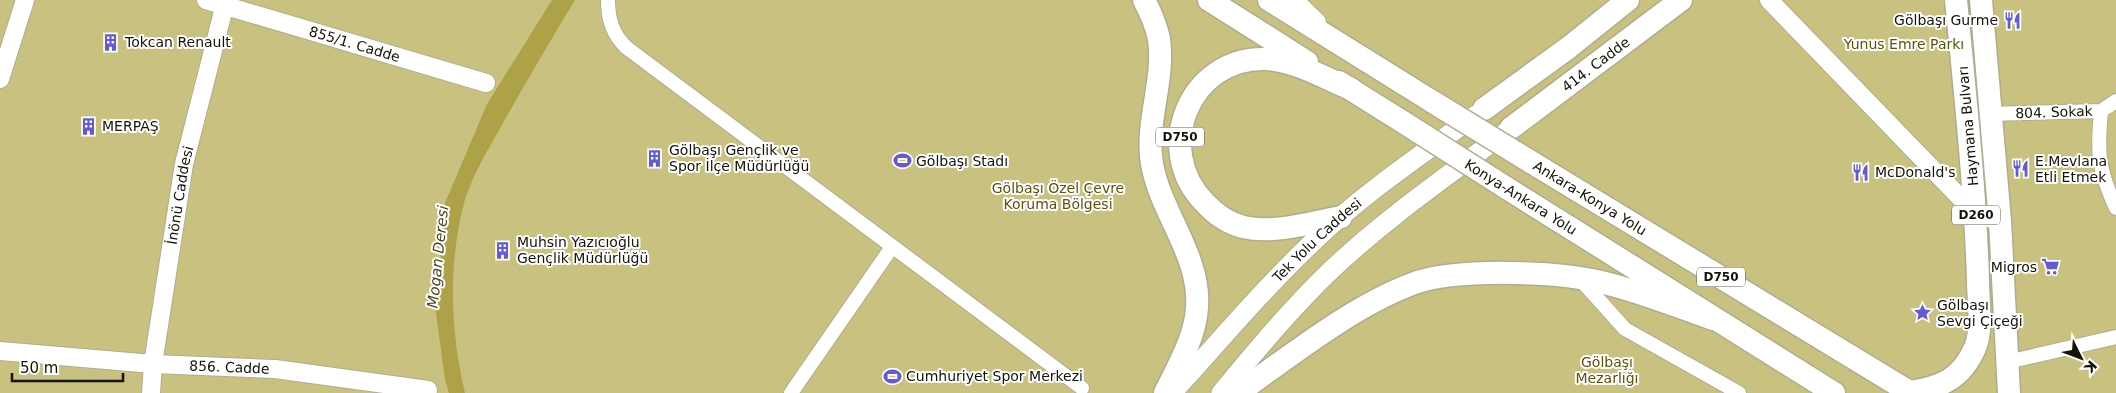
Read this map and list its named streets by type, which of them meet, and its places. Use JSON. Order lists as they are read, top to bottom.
{
  "streets": {
    "highway": [
      "414. Cadde",
      "Haymana Bulvarı",
      "D750",
      "Konya-Ankara Yolu",
      "Ankara-Konya Yolu",
      "D260"
    ],
    "main road": ["Tek Yolu Caddesi"],
    "street": [
      "855/1. Cadde",
      "804. Sokak",
      "İnönü Caddesi",
      "856. Cadde"
    ]
  },
  "crossings": [
    ["855/1. Cadde", "İnönü Caddesi"],
    ["804. Sokak", "Haymana Bulvarı"],
    ["Haymana Bulvarı", "Ankara-Konya Yolu"],
    ["D750", "Konya-Ankara Yolu"],
    ["D750", "Tek Yolu Caddesi"],
    ["İnönü Caddesi", "856. Cadde"]
  ],
  "water": ["Mogan Deresi"],
  "parks": ["Yunus Emre Parkı", "Gölbaşı Özel Çevre Koruma Bölgesi", "Gölbaşı Mezarlığı"],
  "places": {
    "restaurant": ["Gölbaşı Gurme", "E.Mevlana Etli Etmek", "McDonald's"],
    "building": [
      "Tokcan Renault",
      "MERPAŞ",
      "Gölbaşı Gençlik ve Spor İlçe Müdürlüğü",
      "Muhsin Yazıcıoğlu Gençlik Müdürlüğü"
    ],
    "sports": ["Gölbaşı Stadı", "Cumhuriyet Spor Merkezi"],
    "supermarket": ["Migros"],
    "place": ["Gölbaşı Sevgi Çiçeği"]
  },
  "scale_bar": "50 m",
  "north": "bottom right"
}
